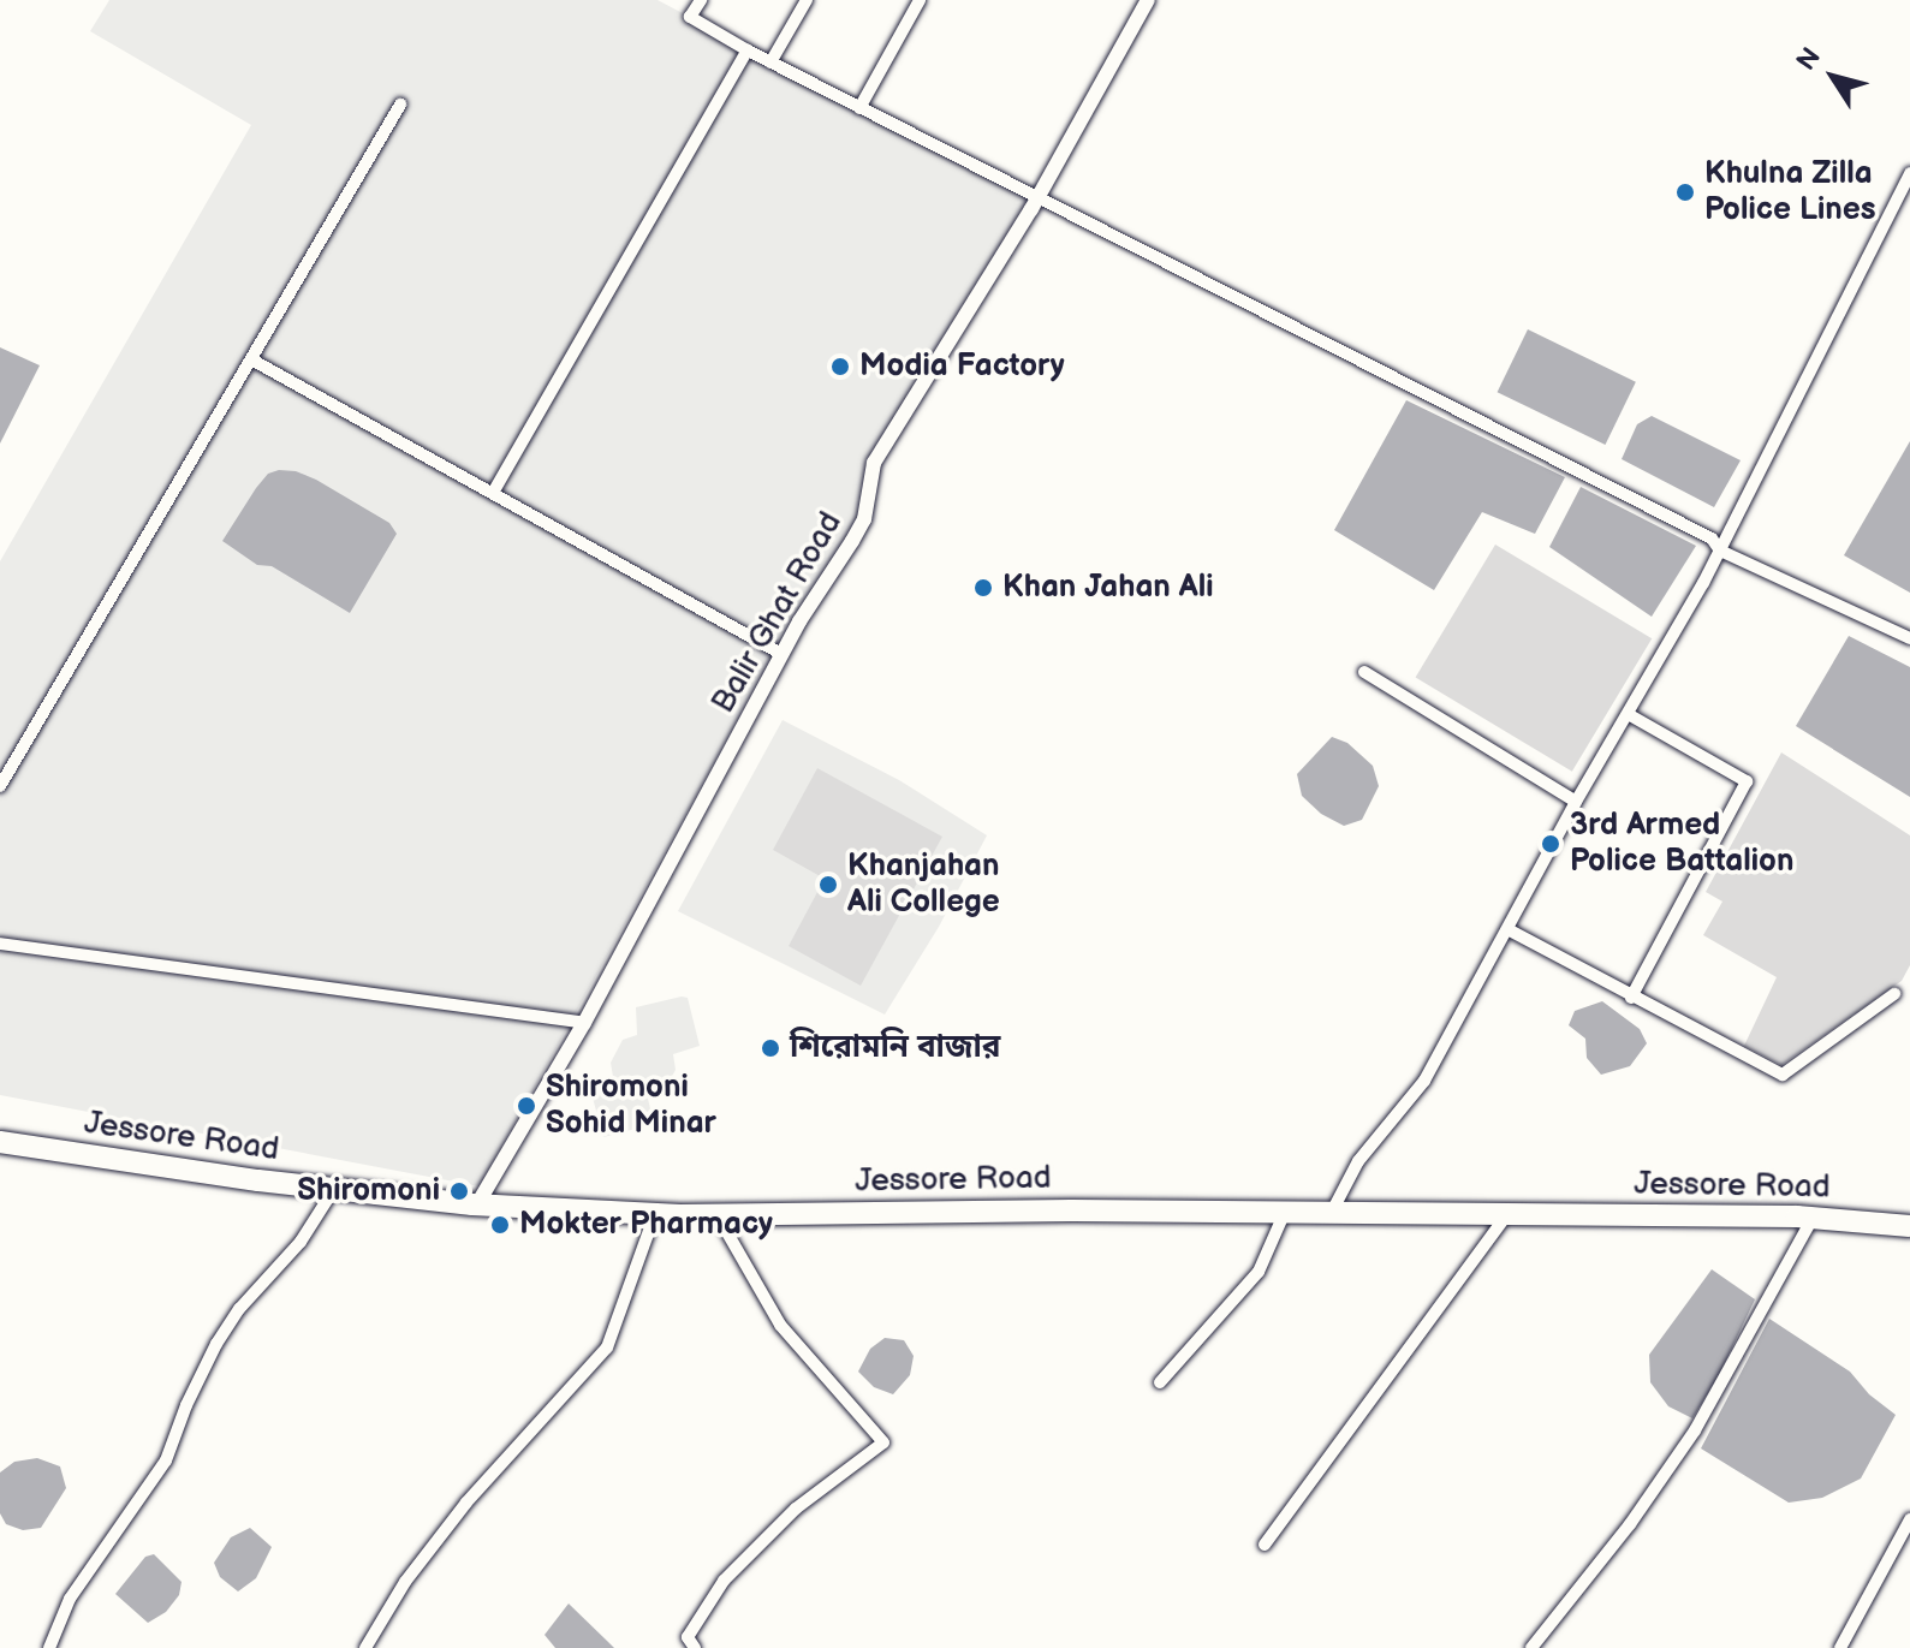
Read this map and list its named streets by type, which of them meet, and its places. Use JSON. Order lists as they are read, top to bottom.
{
  "streets": {
    "highway": ["Jessore Road"],
    "street": ["Balir Ghat Road"]
  },
  "crossings": [
    ["Balir Ghat Road", "Jessore Road"]
  ],
  "places": [
    "Khulna Zilla Police Lines",
    "Modia Factory",
    "Khan Jahan Ali",
    "3rd Armed Police Battalion",
    "Khanjahan Ali College",
    "শিরোমনি বাজার",
    "Shiromoni Sohid Minar",
    "Shiromoni",
    "Mokter Pharmacy"
  ],
  "north": "top left"
}
